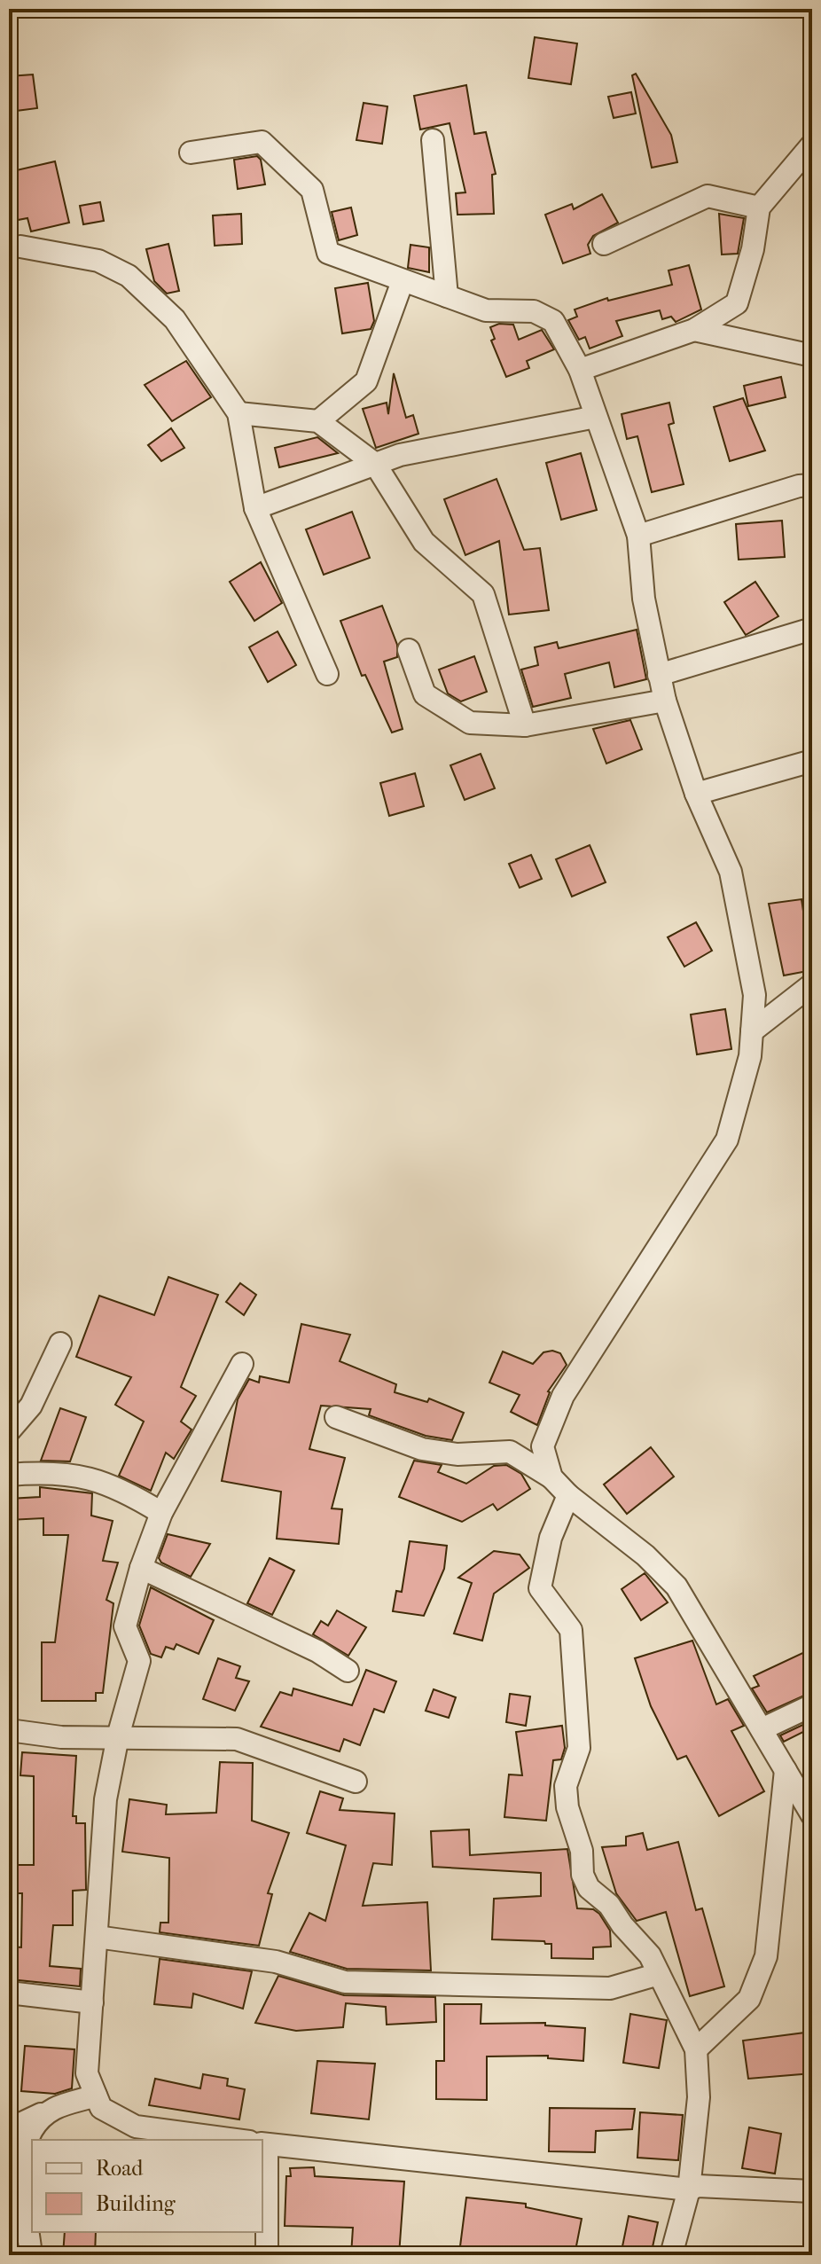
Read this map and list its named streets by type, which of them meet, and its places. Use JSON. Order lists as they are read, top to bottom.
{
  "legend": ["Road", "Building"]
}
